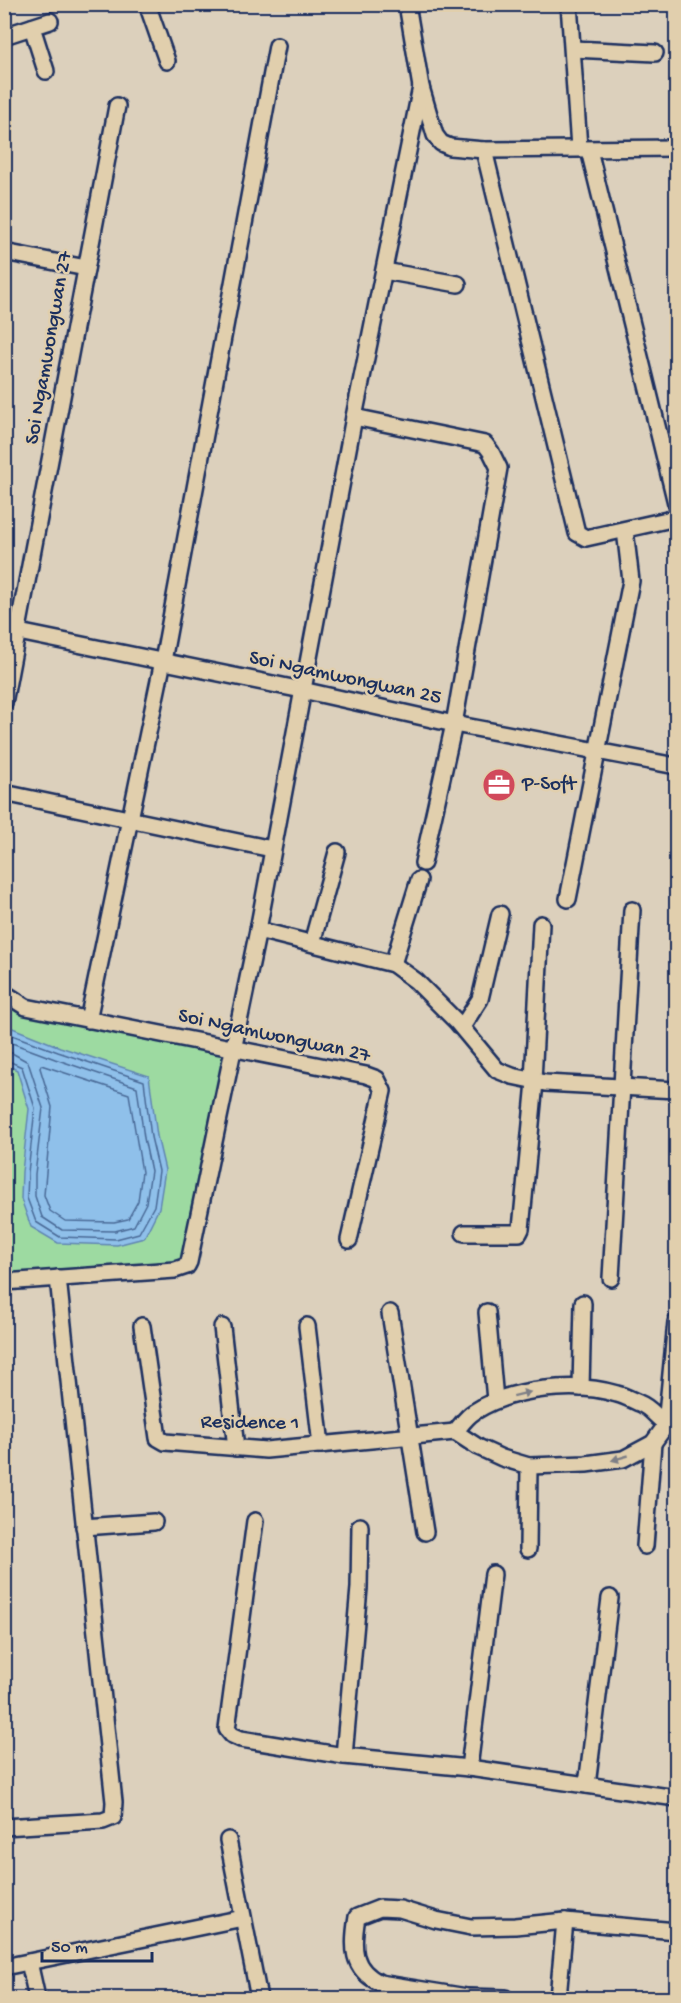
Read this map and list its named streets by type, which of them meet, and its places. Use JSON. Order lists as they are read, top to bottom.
{
  "streets": {
    "street": ["Soi Ngamwongwan 27", "Soi Ngamwongwan 25", "Residence 1"]
  },
  "crossings": [
    ["Soi Ngamwongwan 27", "Soi Ngamwongwan 25"]
  ],
  "places": {
    "office": ["P-Soft"]
  },
  "scale_bar": "50 m"
}
